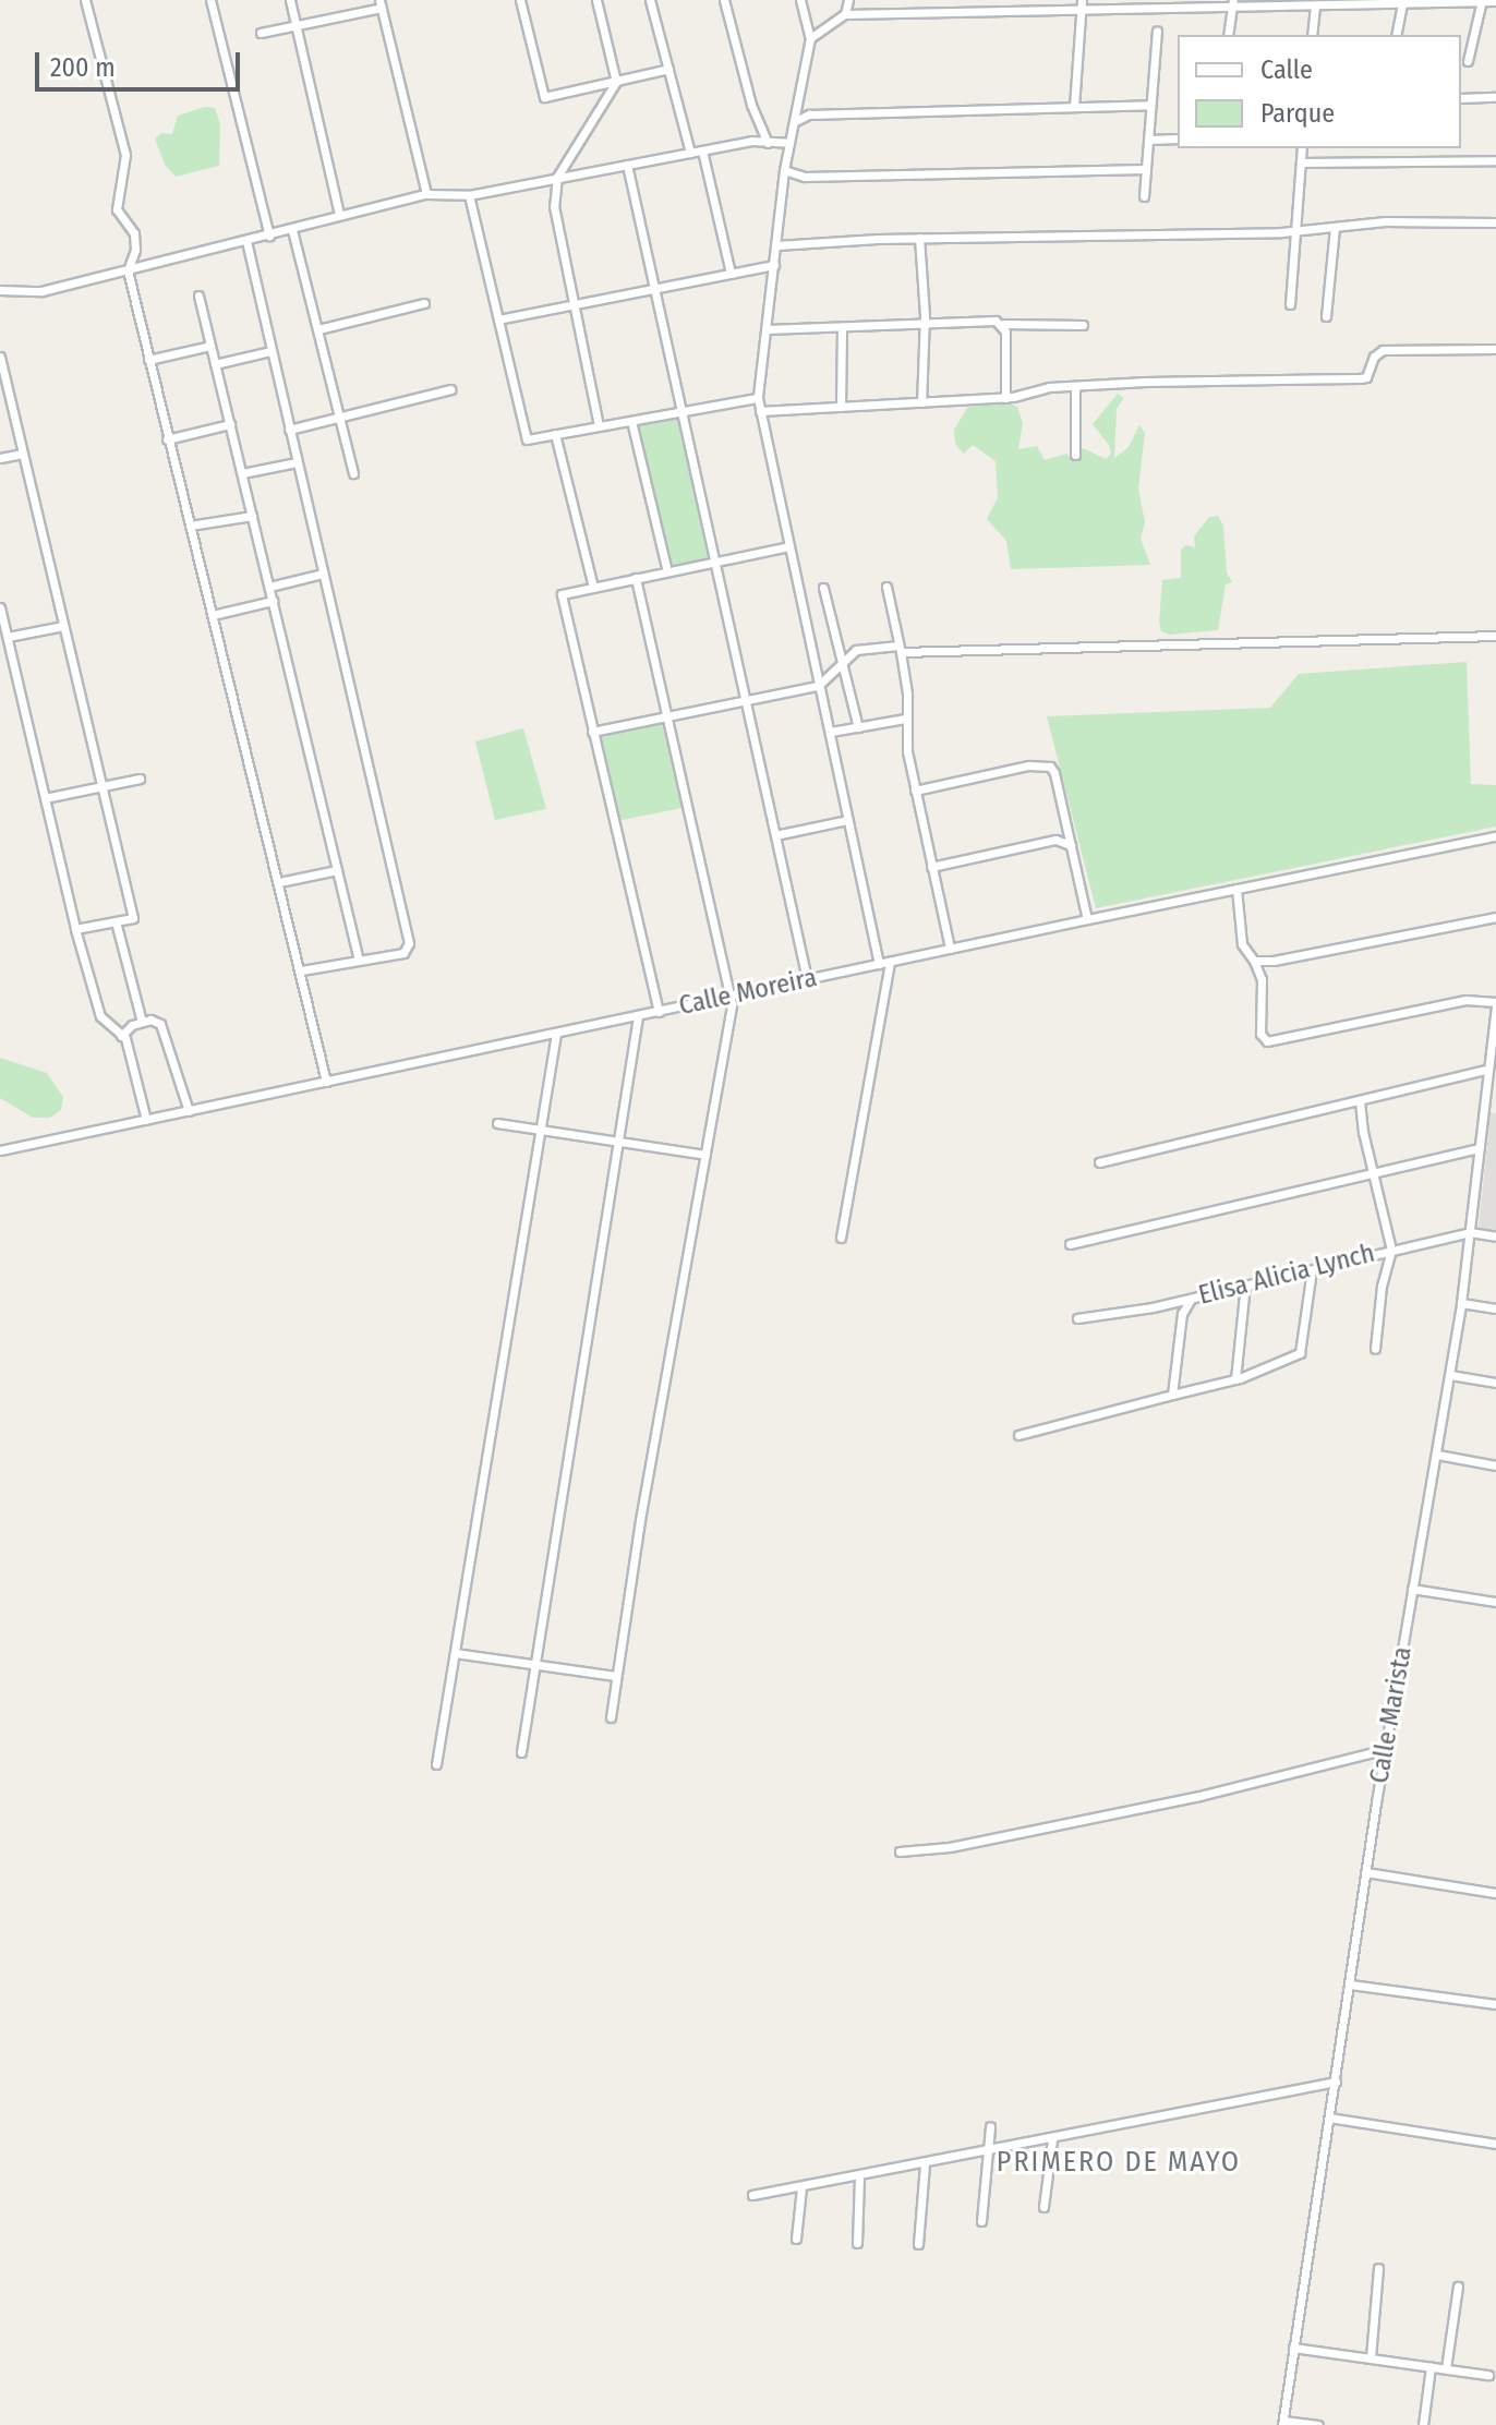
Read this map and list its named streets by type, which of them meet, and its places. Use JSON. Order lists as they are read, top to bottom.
{
  "streets": {
    "street": ["Calle Moreira", "Elisa Alicia Lynch", "Calle Marista"]
  },
  "crossings": [
    ["Elisa Alicia Lynch", "Calle Marista"]
  ],
  "districts": ["PRIMERO DE MAYO"],
  "legend": ["Calle", "Parque"],
  "scale_bar": "200 m"
}
